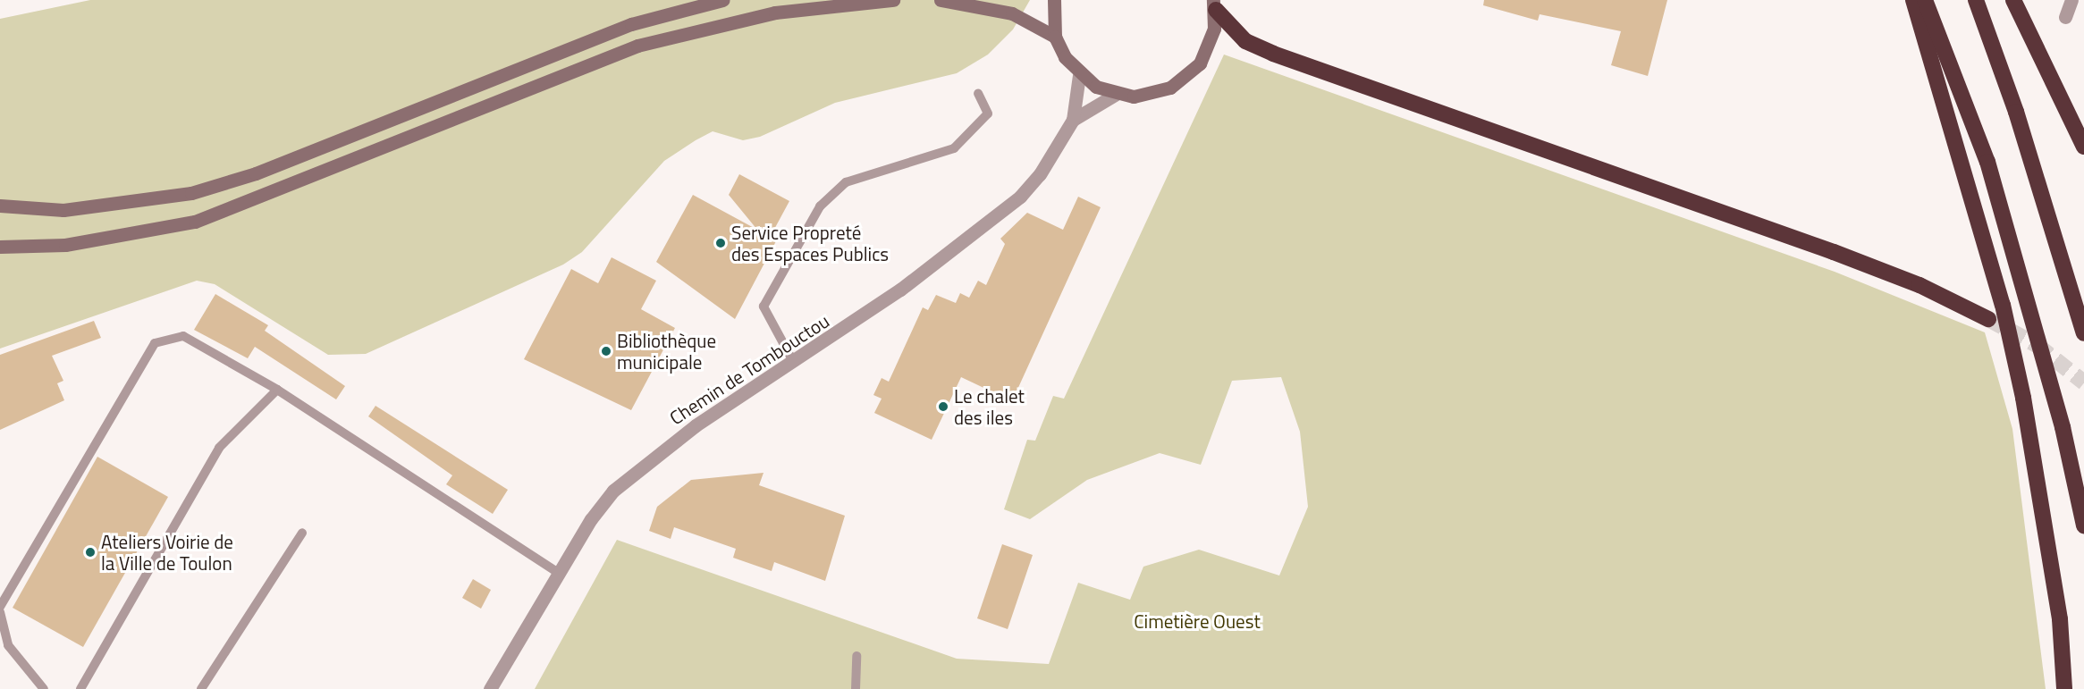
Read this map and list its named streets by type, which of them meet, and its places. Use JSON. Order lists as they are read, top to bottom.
{
  "streets": {
    "street": ["Chemin de Tombouctou"]
  },
  "parks": ["Cimetière Ouest"],
  "places": [
    "Service Propreté des Espaces Publics",
    "Bibliothèque municipale",
    "Le chalet des iles",
    "Ateliers Voirie de la Ville de Toulon"
  ]
}
